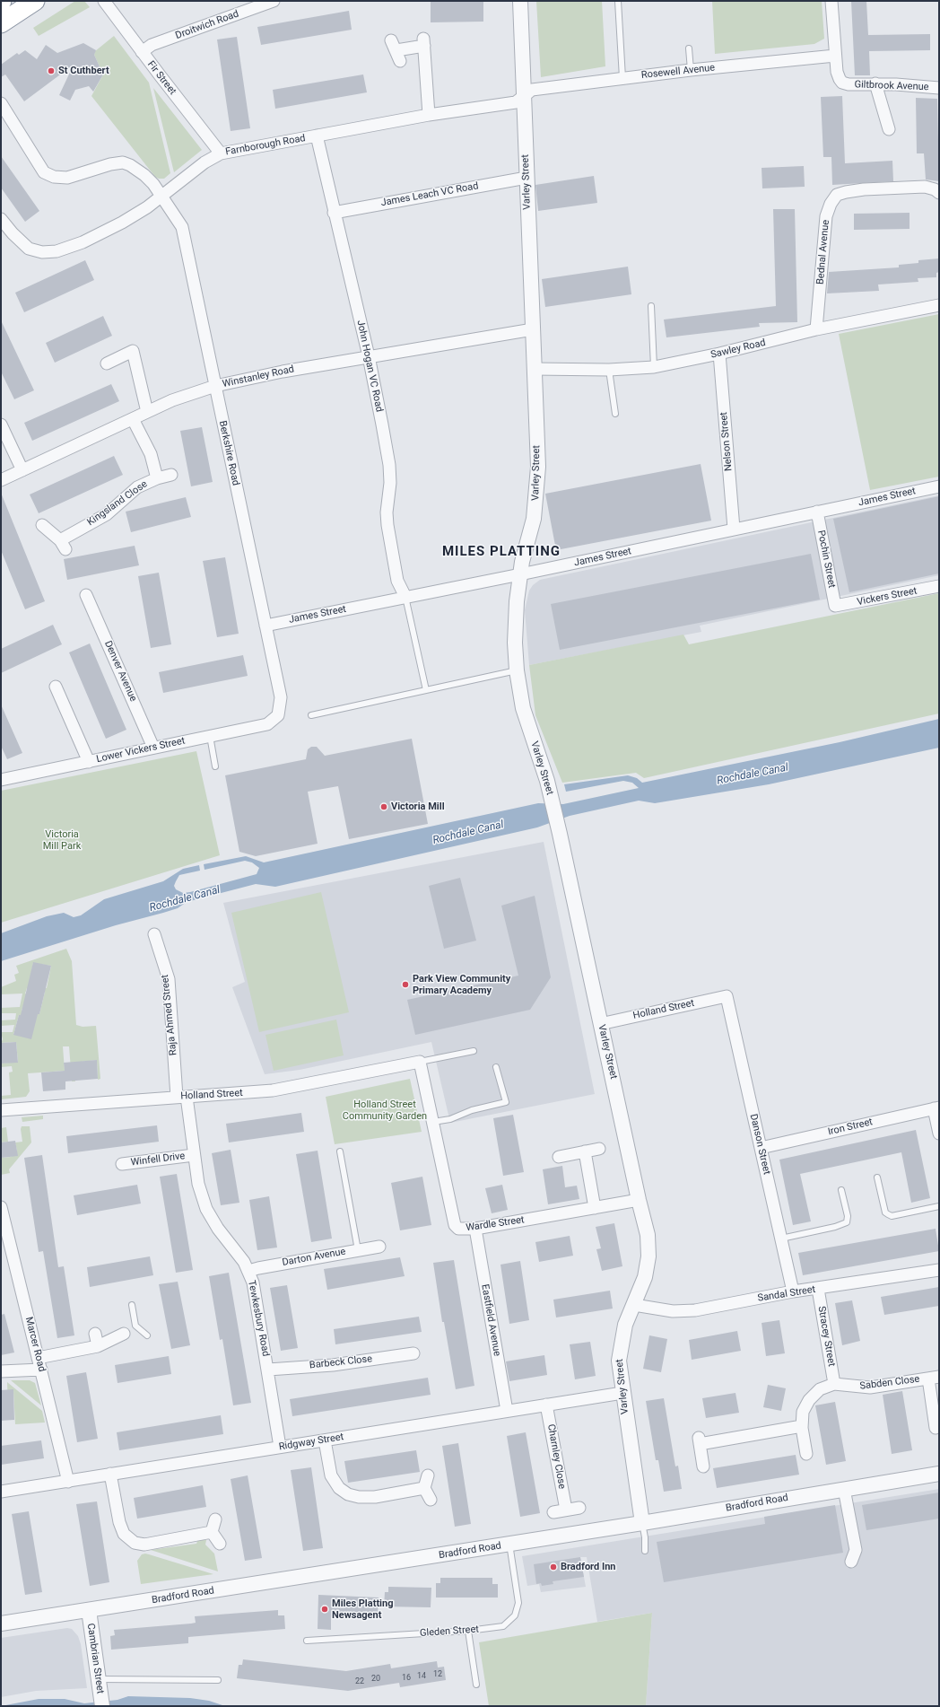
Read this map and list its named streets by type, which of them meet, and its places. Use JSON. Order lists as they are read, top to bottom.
{
  "streets": {
    "street": [
      "Droitwich Road",
      "Rosewell Avenue",
      "Fir Street",
      "Giltbrook Avenue",
      "Farnborough Road",
      "Varley Street",
      "James Leach VC Road",
      "Bednal Avenue",
      "Sawley Road",
      "John Hogan VC Road",
      "Winstanley Road",
      "Nelson Street",
      "Berkshire Road",
      "James Street",
      "Kingsland Close",
      "Pochin Street",
      "Vickers Street",
      "Denver Avenue",
      "Lower Vickers Street",
      "Holland Street",
      "Raja Ahmed Street",
      "Iron Street",
      "Danson Street",
      "Winfell Drive",
      "Wardle Street",
      "Darton Avenue",
      "Sandal Street",
      "Tewkesbury Road",
      "Eastfield Avenue",
      "Stracey Street",
      "Marcer Road",
      "Barbeck Close",
      "Sabden Close",
      "Ridgway Street",
      "Charnley Close",
      "Bradford Road",
      "Cambrian Street"
    ],
    "lane": ["Gleden Street"]
  },
  "crossings": [
    ["Droitwich Road", "Fir Street"],
    ["Rosewell Avenue", "Giltbrook Avenue"],
    ["Rosewell Avenue", "Farnborough Road"],
    ["Rosewell Avenue", "Varley Street"],
    ["Fir Street", "Farnborough Road"],
    ["Farnborough Road", "Varley Street"],
    ["Farnborough Road", "John Hogan VC Road"],
    ["Farnborough Road", "Berkshire Road"],
    ["Varley Street", "James Leach VC Road"],
    ["Varley Street", "Sawley Road"],
    ["Varley Street", "Winstanley Road"],
    ["Varley Street", "James Street"],
    ["Varley Street", "Holland Street"],
    ["Varley Street", "Wardle Street"],
    ["Varley Street", "Sandal Street"],
    ["Varley Street", "Ridgway Street"],
    ["Varley Street", "Bradford Road"],
    ["James Leach VC Road", "John Hogan VC Road"],
    ["Bednal Avenue", "Sawley Road"],
    ["Sawley Road", "Nelson Street"],
    ["John Hogan VC Road", "Winstanley Road"],
    ["John Hogan VC Road", "James Street"],
    ["Winstanley Road", "Berkshire Road"],
    ["Winstanley Road", "Kingsland Close"],
    ["Nelson Street", "James Street"],
    ["Berkshire Road", "James Street"],
    ["Berkshire Road", "Lower Vickers Street"],
    ["James Street", "Pochin Street"],
    ["Pochin Street", "Vickers Street"],
    ["Denver Avenue", "Lower Vickers Street"],
    ["Holland Street", "Raja Ahmed Street"],
    ["Holland Street", "Danson Street"],
    ["Holland Street", "Wardle Street"],
    ["Holland Street", "Tewkesbury Road"],
    ["Raja Ahmed Street", "Tewkesbury Road"],
    ["Iron Street", "Danson Street"],
    ["Danson Street", "Sandal Street"],
    ["Winfell Drive", "Tewkesbury Road"],
    ["Wardle Street", "Eastfield Avenue"],
    ["Darton Avenue", "Tewkesbury Road"],
    ["Sandal Street", "Stracey Street"],
    ["Tewkesbury Road", "Barbeck Close"],
    ["Tewkesbury Road", "Ridgway Street"],
    ["Eastfield Avenue", "Ridgway Street"],
    ["Stracey Street", "Sabden Close"],
    ["Marcer Road", "Ridgway Street"],
    ["Ridgway Street", "Charnley Close"],
    ["Bradford Road", "Gleden Street"],
    ["Bradford Road", "Cambrian Street"]
  ],
  "districts": ["MILES PLATTING"],
  "water": ["Rochdale Canal"],
  "parks": ["Victoria Mill Park", "Holland Street Community Garden"],
  "places": [
    "St Cuthbert",
    "Victoria Mill",
    "Park View Community Primary Academy",
    "Bradford Inn",
    "Miles Platting Newsagent"
  ],
  "house_numbers": [
    "12",
    "14",
    "16",
    "20",
    "22"
  ]
}
